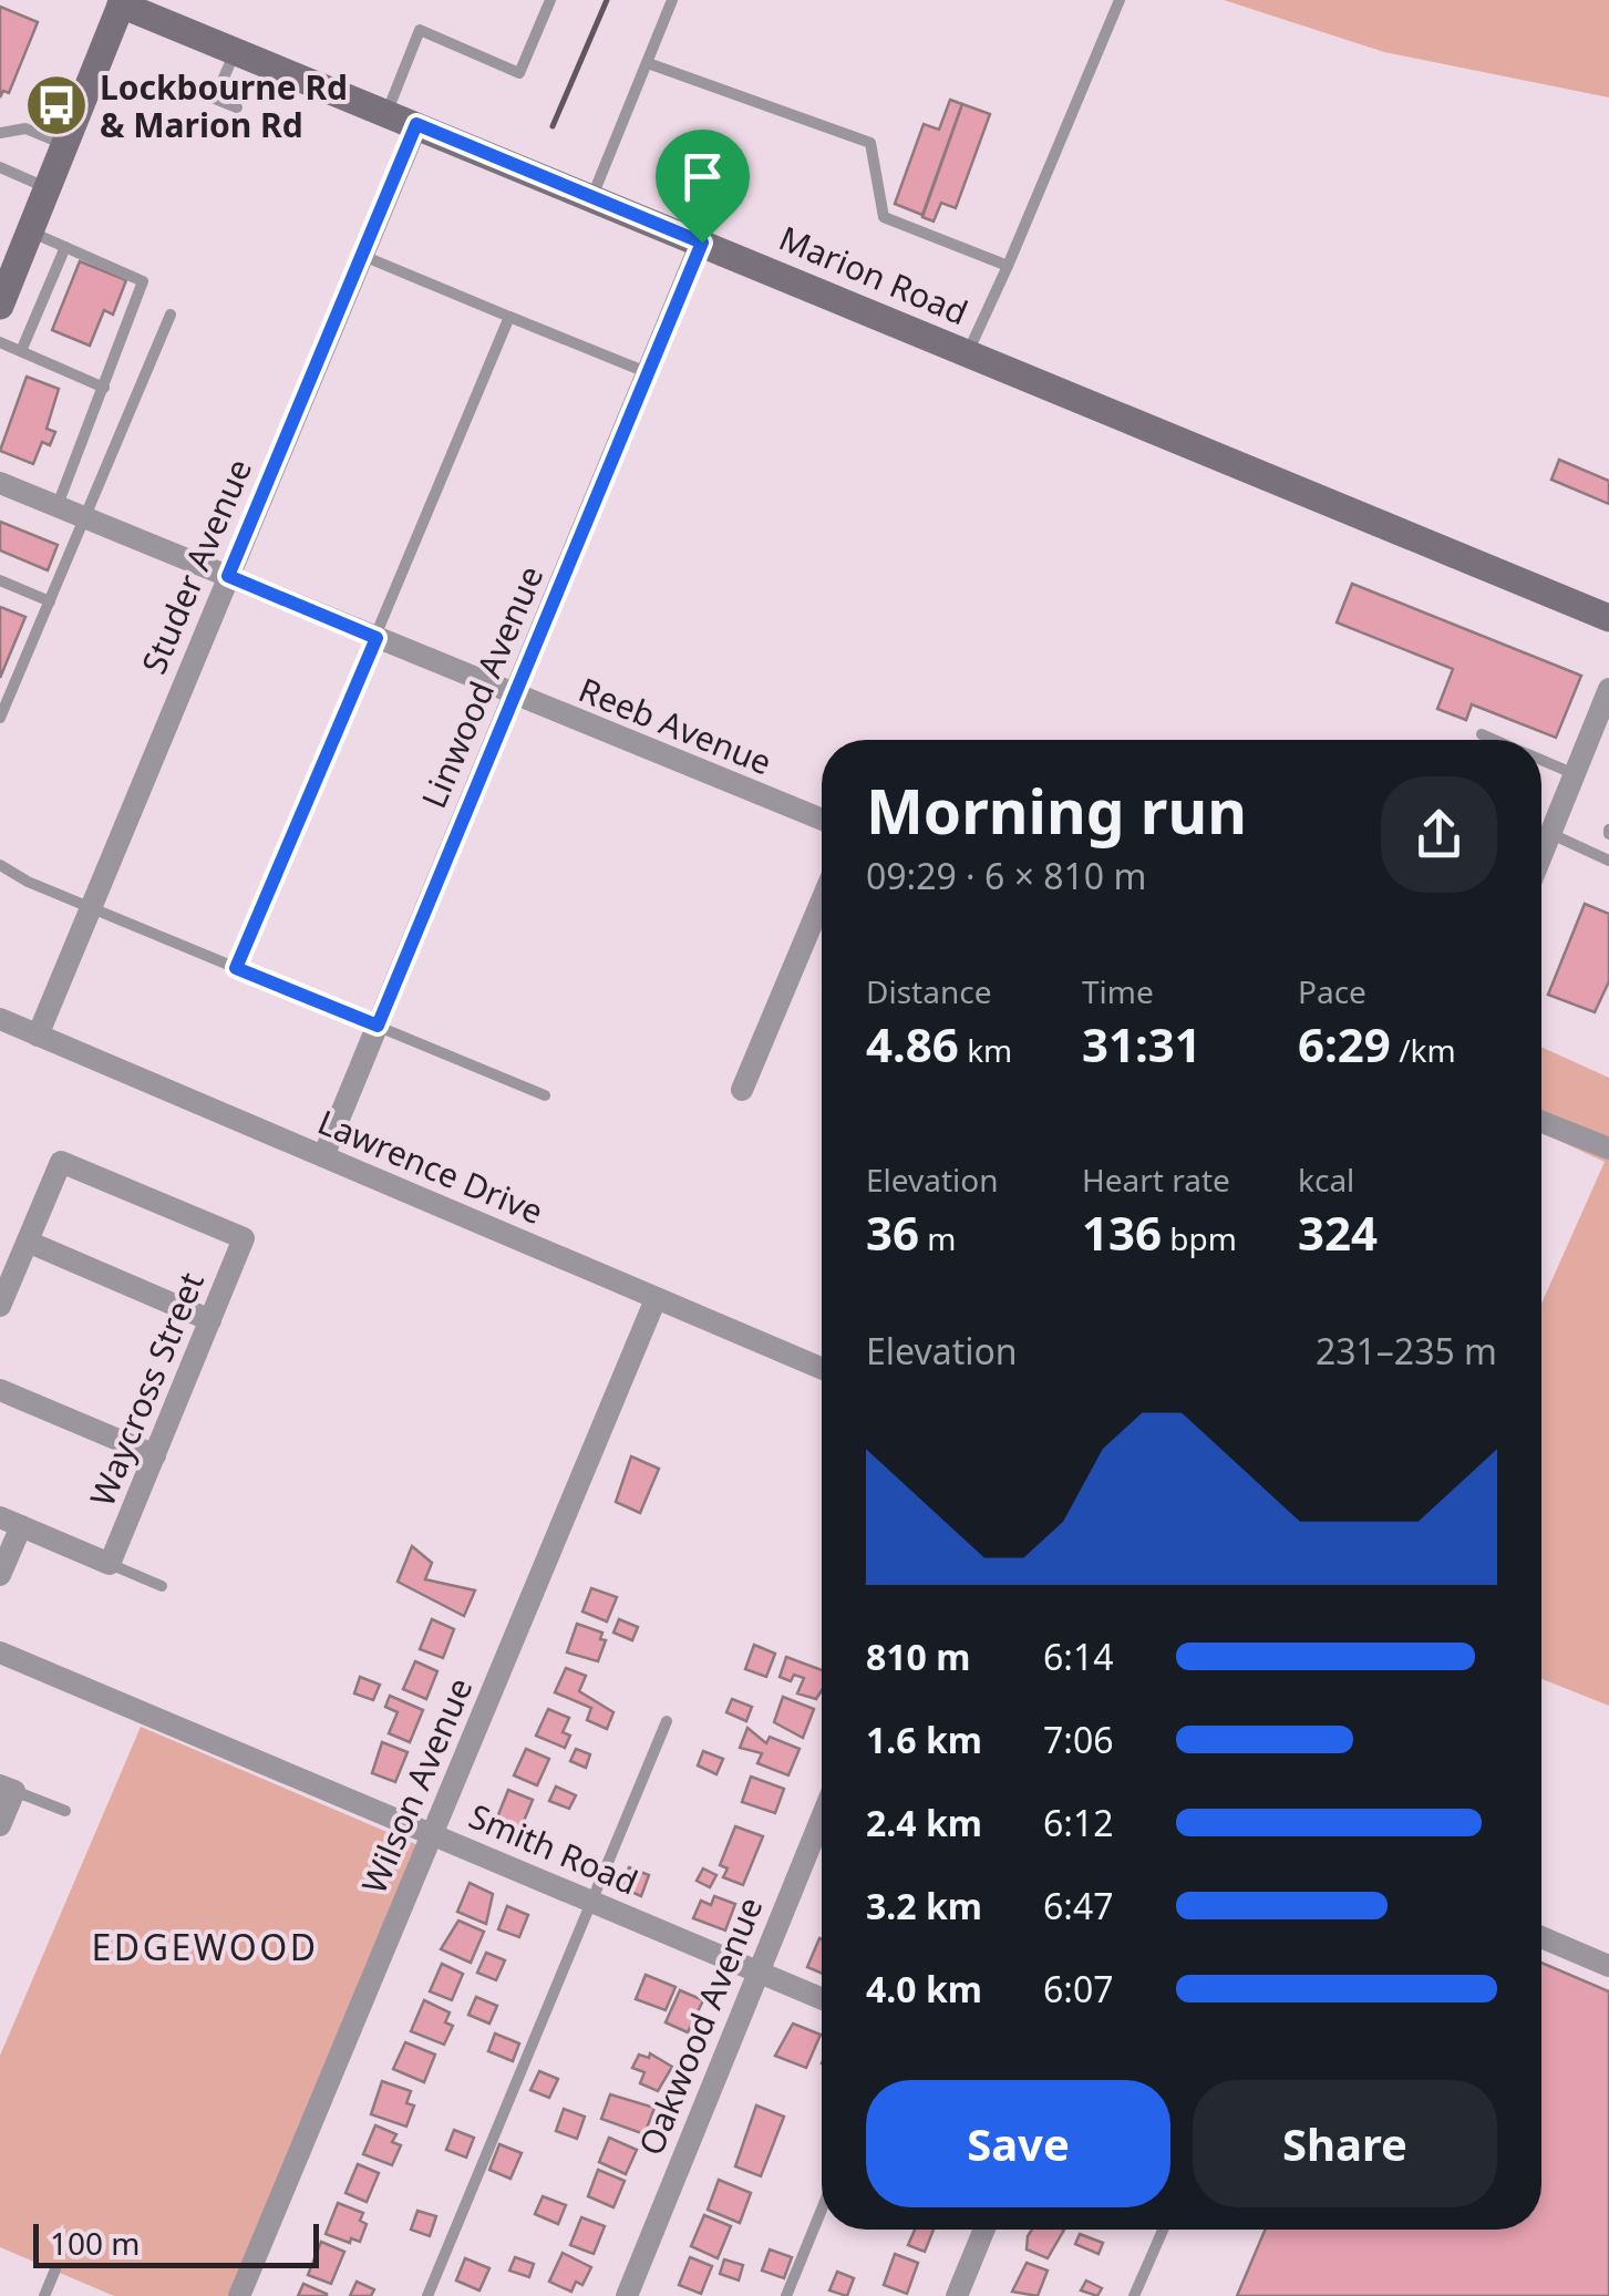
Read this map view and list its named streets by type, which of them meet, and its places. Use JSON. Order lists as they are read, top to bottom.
{
  "streets": {
    "street": [
      "Marion Road",
      "Studer Avenue",
      "Linwood Avenue",
      "Reeb Avenue",
      "Lawrence Drive",
      "Waycross Street",
      "Wilson Avenue",
      "Smith Road",
      "Oakwood Avenue"
    ]
  },
  "crossings": [
    ["Marion Road", "Studer Avenue"],
    ["Marion Road", "Linwood Avenue"],
    ["Studer Avenue", "Reeb Avenue"],
    ["Studer Avenue", "Lawrence Drive"],
    ["Linwood Avenue", "Reeb Avenue"],
    ["Linwood Avenue", "Lawrence Drive"],
    ["Lawrence Drive", "Wilson Avenue"],
    ["Wilson Avenue", "Smith Road"],
    ["Smith Road", "Oakwood Avenue"]
  ],
  "districts": ["EDGEWOOD"],
  "places": {
    "bus stop": ["Lockbourne Rd & Marion Rd"]
  },
  "scale_bar": "100 m",
  "page": {
    "heading": ["Morning run", "09:29 · 6 × 810 m"],
    "stats": [
      ["Distance", "4.86 km"],
      ["Time", "31:31"],
      ["Pace", "6:29 /km"],
      ["Elevation", "36 m"],
      ["Heart rate", "136 bpm"],
      ["kcal", "324"]
    ],
    "chart": ["Elevation", "231–235 m"],
    "list": [
      {
        "name": "810 m",
        "note": "6:14"
      },
      {
        "name": "1.6 km",
        "note": "7:06"
      },
      {
        "name": "2.4 km",
        "note": "6:12"
      },
      {
        "name": "3.2 km",
        "note": "6:47"
      },
      {
        "name": "4.0 km",
        "note": "6:07"
      }
    ],
    "buttons": ["Save", "Share"],
    "scale": "100 m"
  }
}
